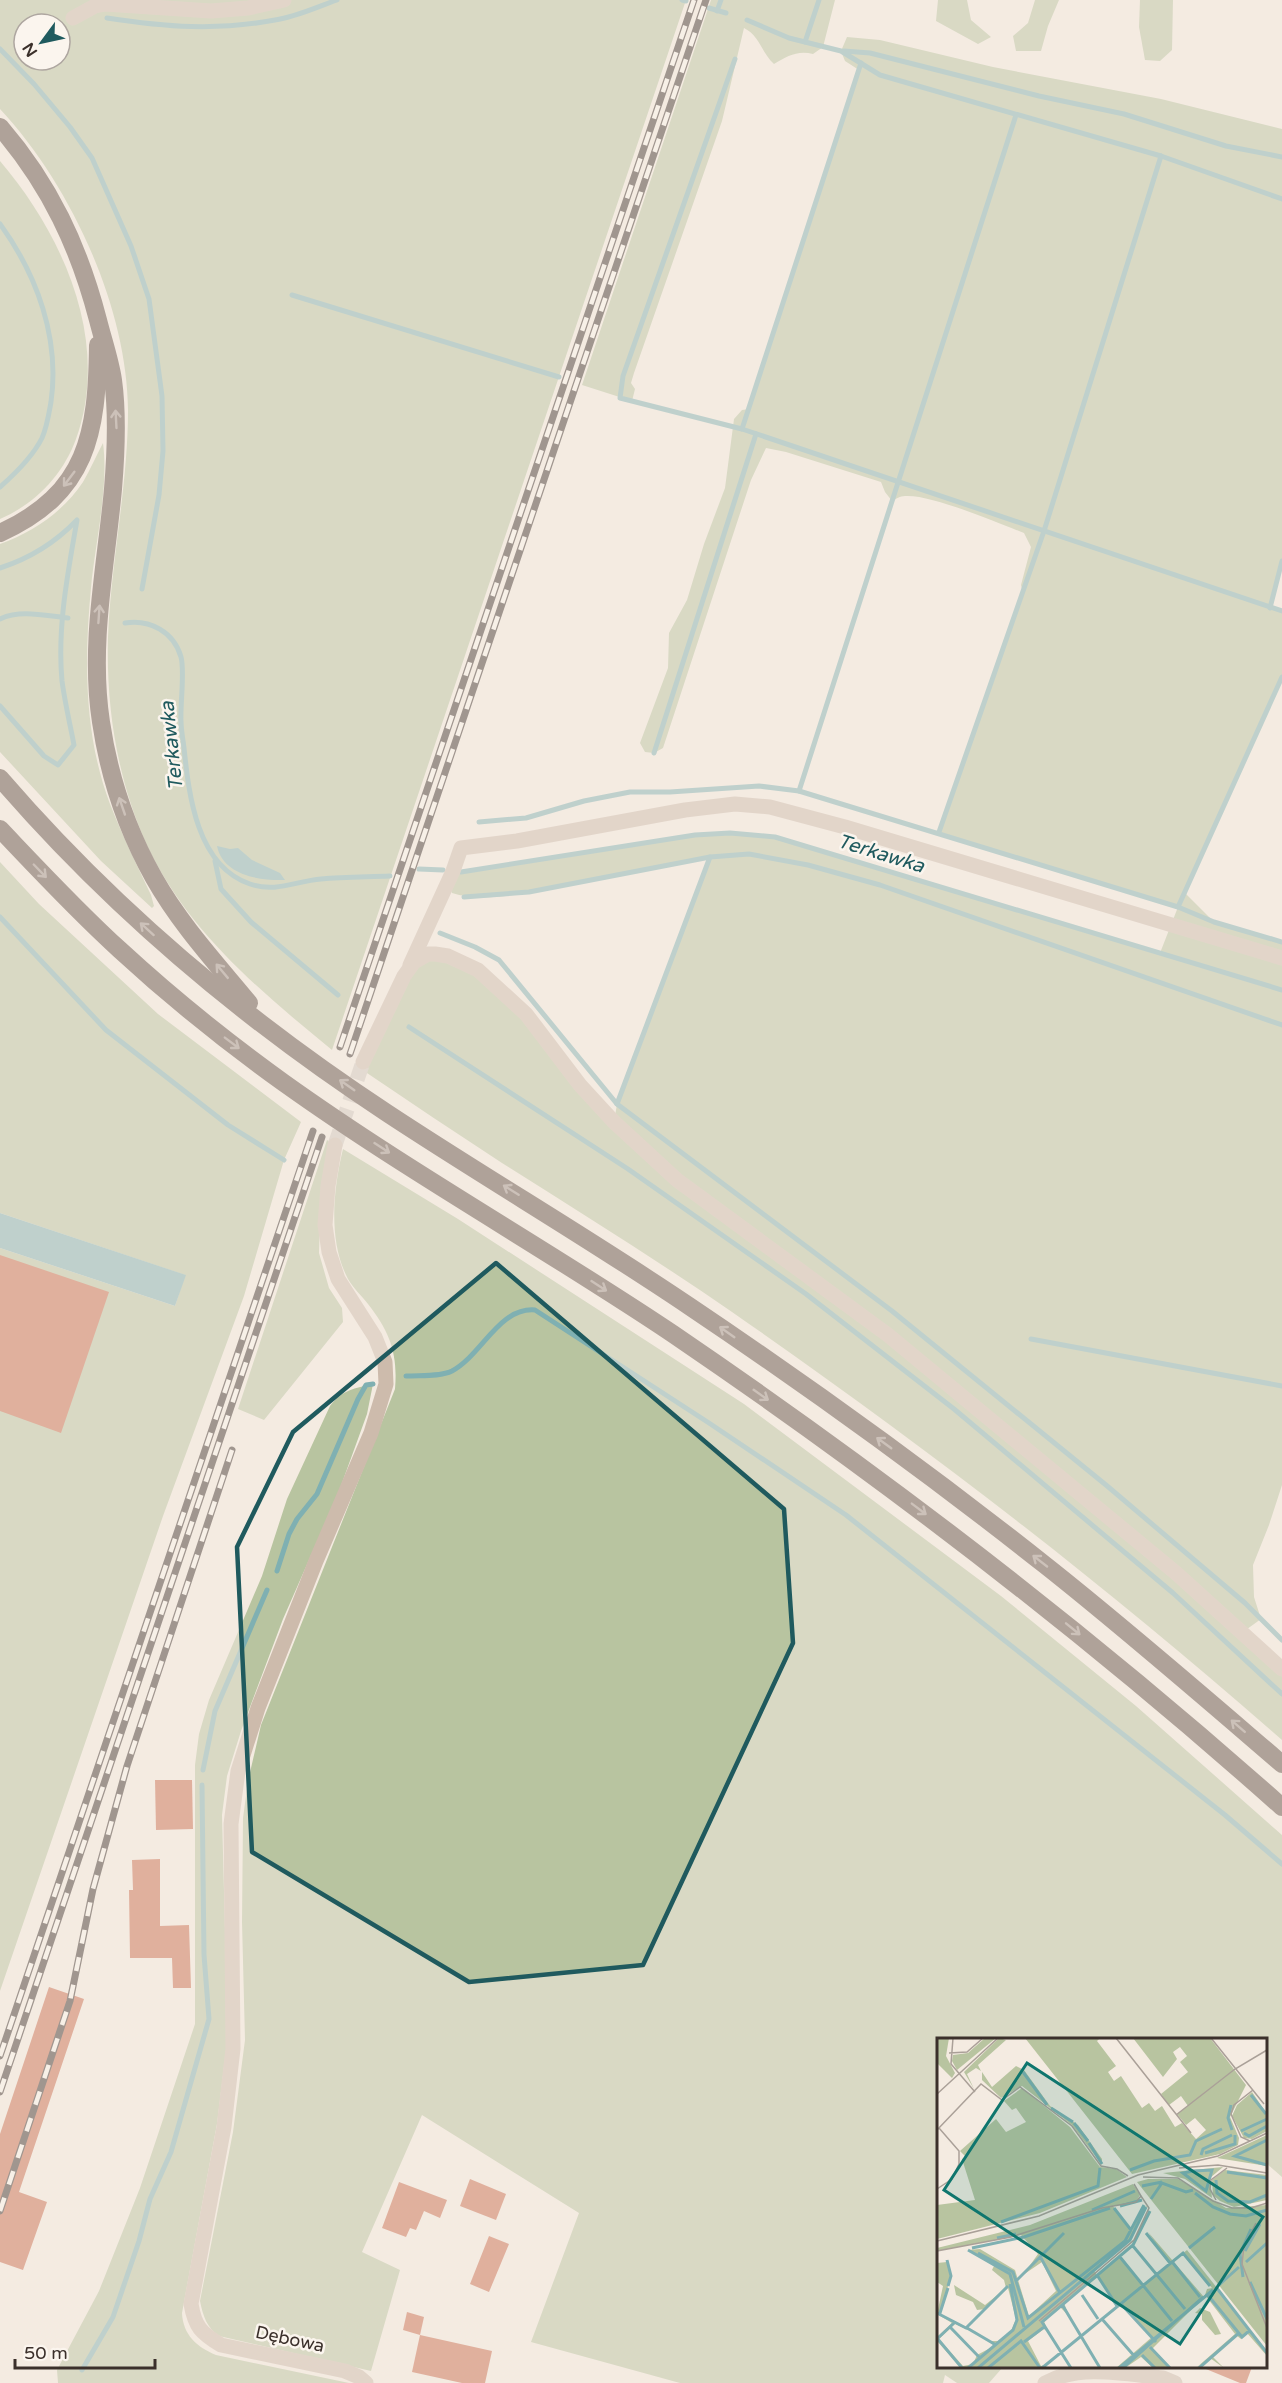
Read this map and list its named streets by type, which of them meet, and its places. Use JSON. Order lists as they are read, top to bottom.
{
  "streets": {
    "street": ["Dębowa"]
  },
  "water": ["Terkawka"],
  "scale_bar": "50 m",
  "north": "bottom left"
}
